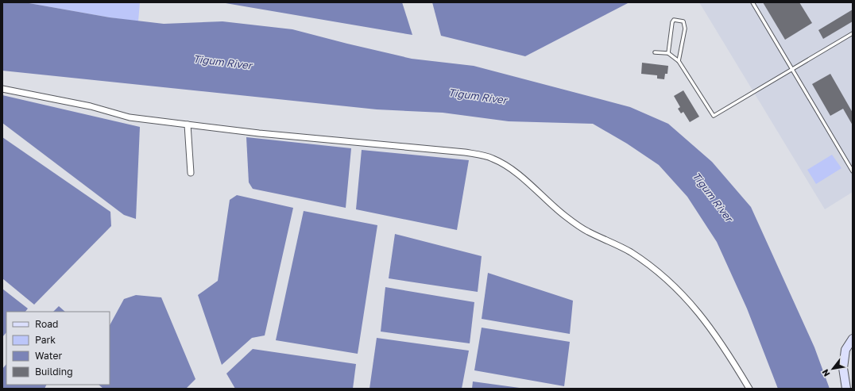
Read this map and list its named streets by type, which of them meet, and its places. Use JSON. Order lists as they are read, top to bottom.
{
  "water": ["Tigum River"],
  "legend": [
    "Road",
    "Park",
    "Water",
    "Building"
  ],
  "north": "bottom left"
}
